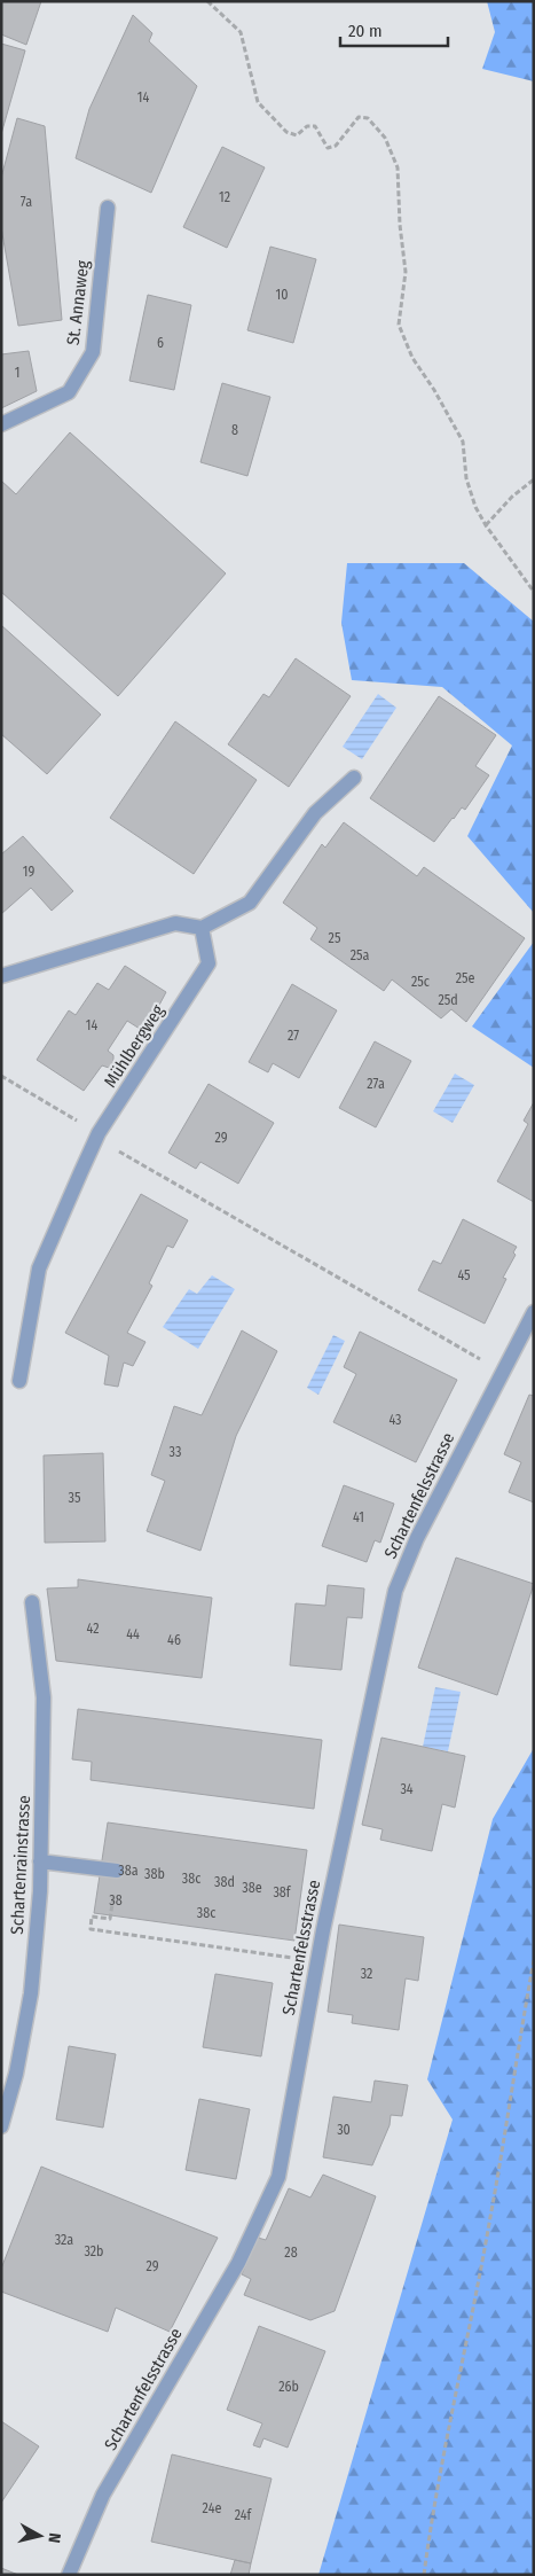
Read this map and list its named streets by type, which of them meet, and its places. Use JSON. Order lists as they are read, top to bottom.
{
  "streets": {
    "street": [
      "St. Annaweg",
      "Mühlbergweg",
      "Schartenfelsstrasse",
      "Schartenrainstrasse"
    ]
  },
  "house_numbers": [
    "14",
    "12",
    "7a",
    "10",
    "6",
    "1",
    "8",
    "19",
    "25",
    "25a",
    "25e",
    "25c",
    "25d",
    "14",
    "27",
    "27a",
    "29",
    "45",
    "43",
    "33",
    "35",
    "41",
    "42",
    "44",
    "46",
    "34",
    "38a",
    "38b",
    "38c",
    "38d",
    "38e",
    "38f",
    "38",
    "38c",
    "32",
    "30",
    "32a",
    "32b",
    "28",
    "29",
    "26b",
    "24e",
    "24f"
  ],
  "scale_bar": "20 m",
  "north": "right"
}
